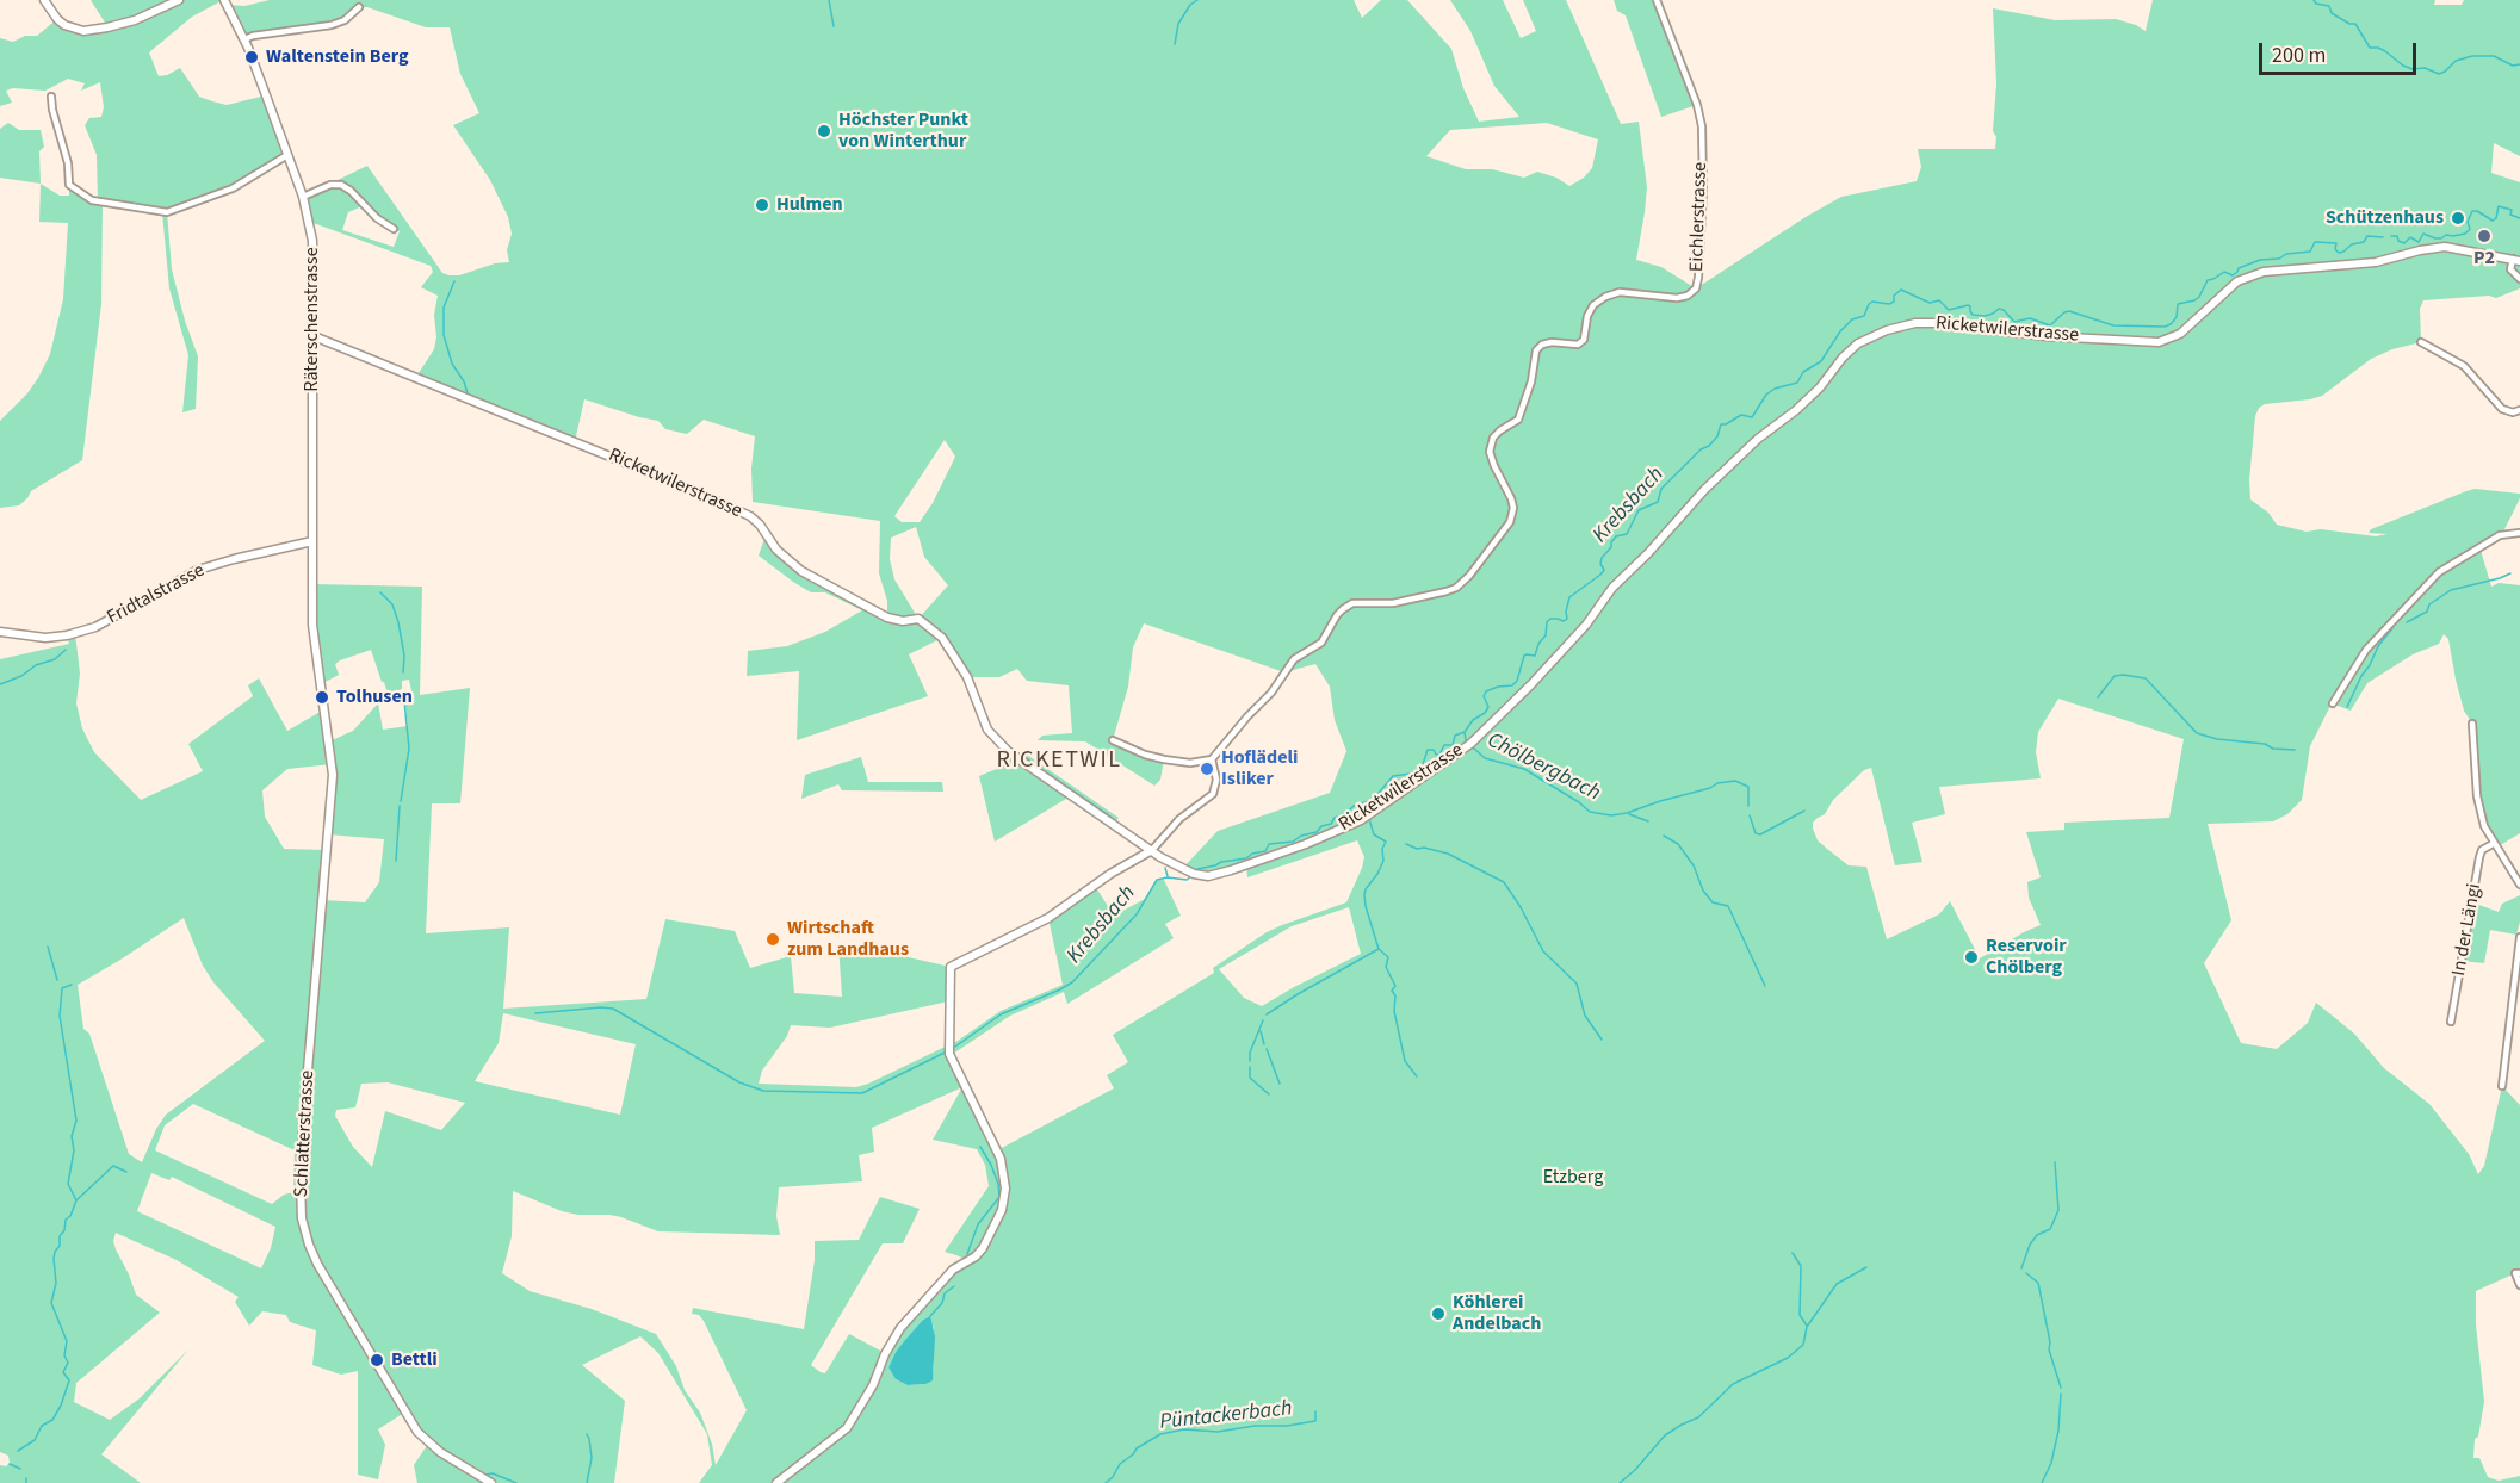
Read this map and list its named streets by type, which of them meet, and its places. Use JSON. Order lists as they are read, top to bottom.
{
  "streets": {
    "street": [
      "Eichlerstrasse",
      "Räterschenstrasse",
      "Ricketwilerstrasse",
      "Fridtalstrasse",
      "In der Längi",
      "Schlatterstrasse"
    ]
  },
  "crossings": [
    ["Räterschenstrasse", "Ricketwilerstrasse"],
    ["Räterschenstrasse", "Fridtalstrasse"],
    ["Räterschenstrasse", "Schlatterstrasse"]
  ],
  "districts": ["RICKETWIL"],
  "water": ["Krebsbach", "Chölbergbach", "Püntackerbach"],
  "parks": ["Etzberg"],
  "places": [
    "Waltenstein Berg",
    "Höchster Punkt von Winterthur",
    "Hulmen",
    "Schützenhaus",
    "P2",
    "Tolhusen",
    "Hoflädeli Isliker",
    "Wirtschaft zum Landhaus",
    "Reservoir Chölberg",
    "Köhlerei Andelbach",
    "Bettli"
  ],
  "scale_bar": "200 m"
}
